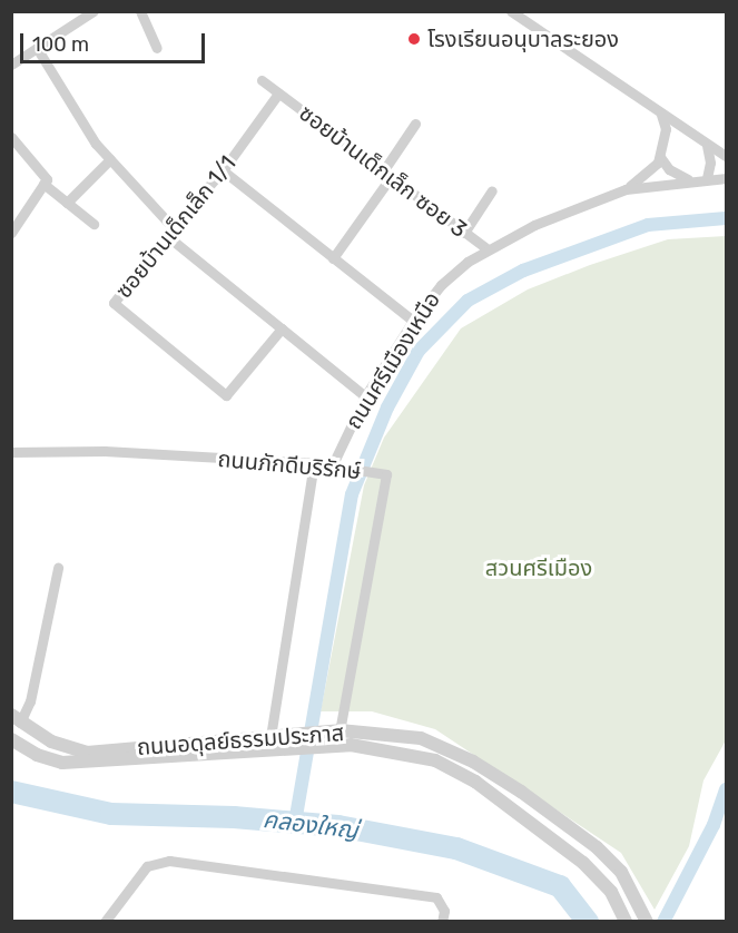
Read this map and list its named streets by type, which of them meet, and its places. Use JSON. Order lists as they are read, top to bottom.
{
  "streets": {
    "street": [
      "ซอยบ้านเด็กเล็ก ซอย 3",
      "ซอยบ้านเด็กเล็ก 1/1",
      "ถนนศรีเมืองเหนือ",
      "ถนนภักดีบริรักษ์",
      "ถนนอดุลย์ธรรมประภาส"
    ]
  },
  "crossings": [
    ["ซอยบ้านเด็กเล็ก ซอย 3", "ซอยบ้านเด็กเล็ก 1/1"],
    ["ซอยบ้านเด็กเล็ก ซอย 3", "ถนนศรีเมืองเหนือ"],
    ["ถนนศรีเมืองเหนือ", "ถนนภักดีบริรักษ์"],
    ["ถนนภักดีบริรักษ์", "ถนนอดุลย์ธรรมประภาส"]
  ],
  "water": ["คลองใหญ่"],
  "parks": ["สวนศรีเมือง"],
  "places": ["โรงเรียนอนุบาลระยอง"],
  "scale_bar": "100 m"
}
